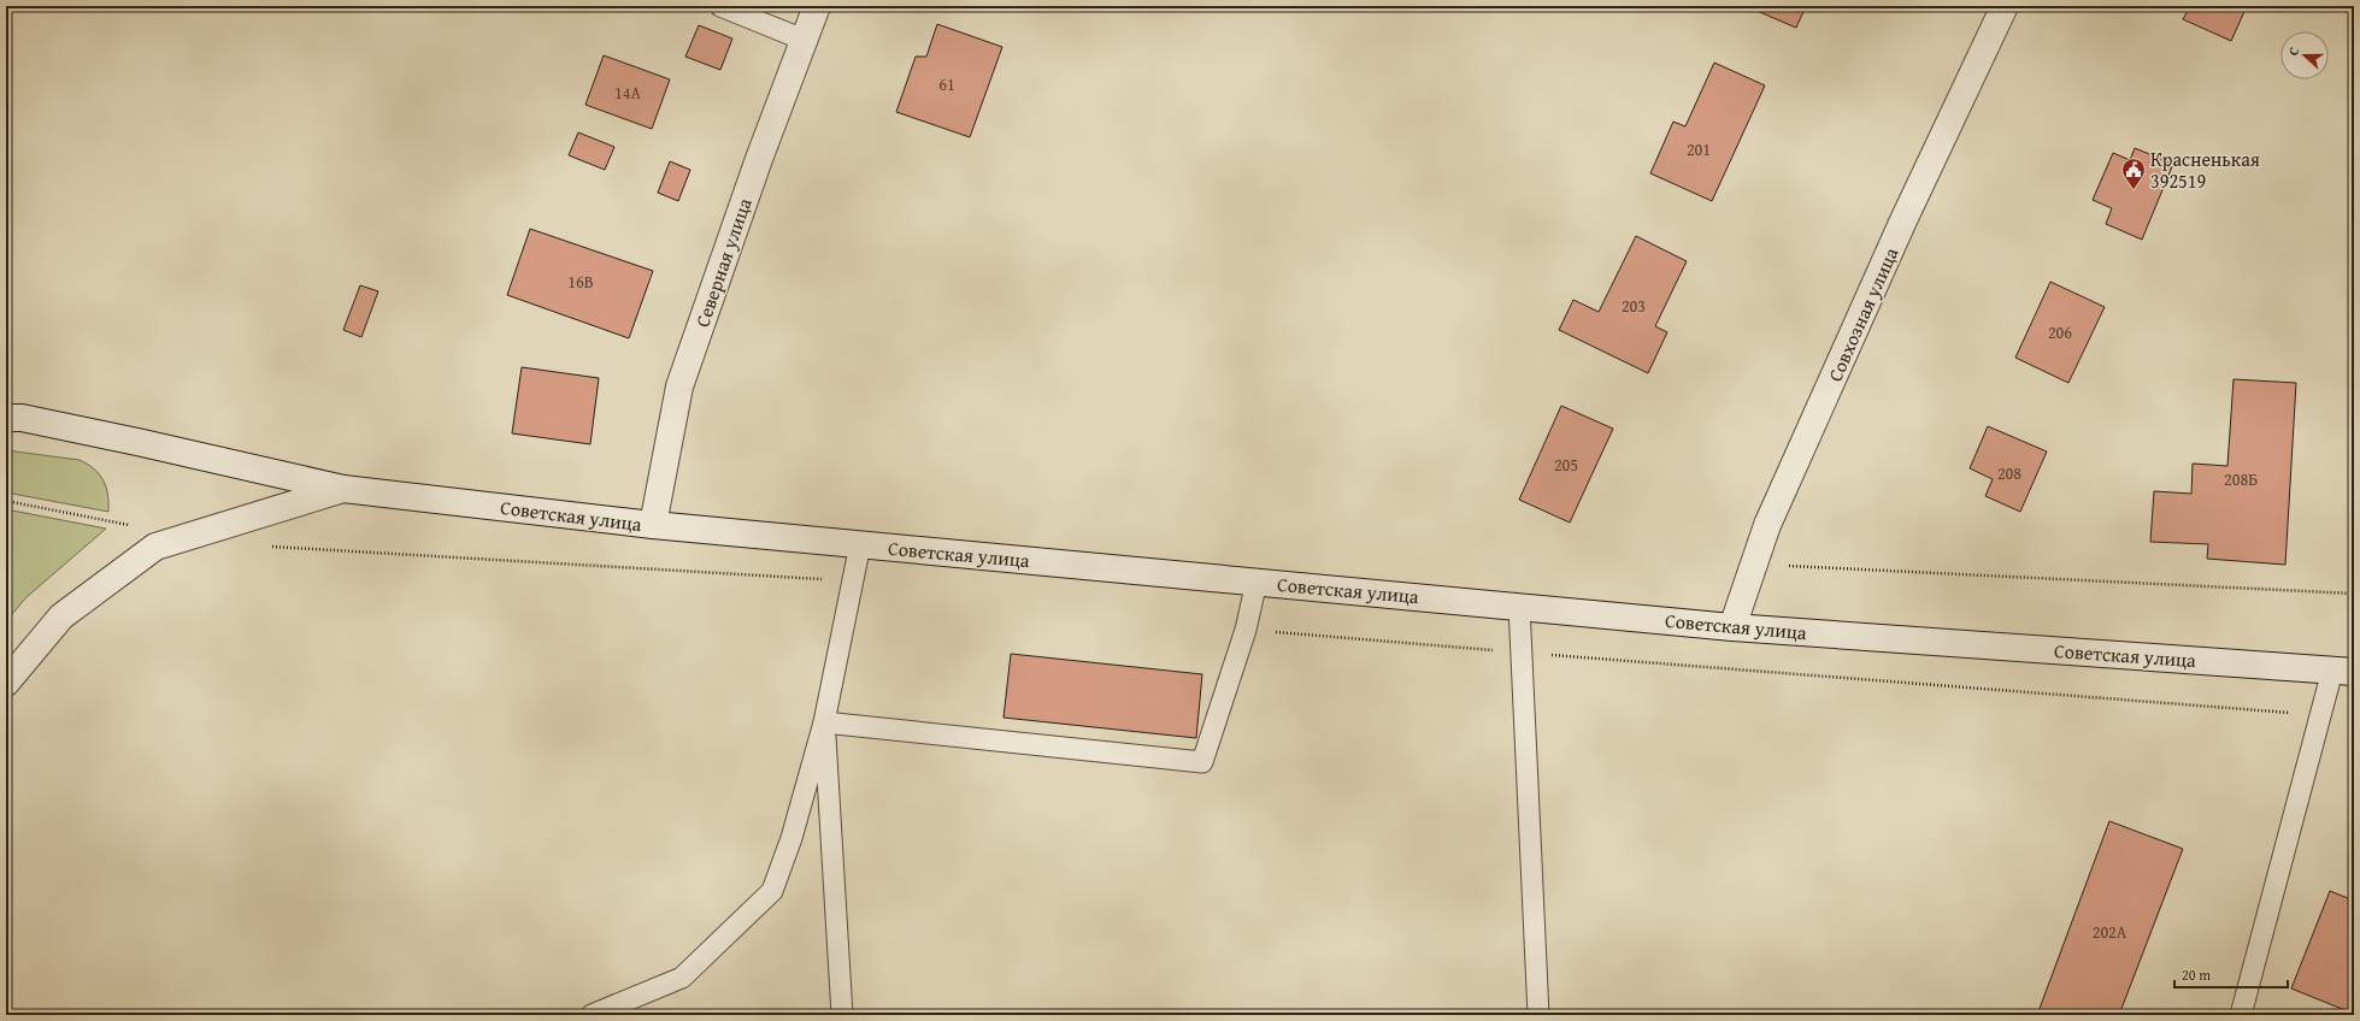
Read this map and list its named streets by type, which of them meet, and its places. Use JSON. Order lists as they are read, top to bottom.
{
  "streets": {
    "main road": ["Северная улица", "Совхозная улица", "Советская улица"]
  },
  "crossings": [
    ["Северная улица", "Советская улица"],
    ["Совхозная улица", "Советская улица"]
  ],
  "places": {
    "public building": ["Красненькая 392519"]
  },
  "house_numbers": [
    "61",
    "14А",
    "201",
    "16В",
    "203",
    "206",
    "205",
    "208",
    "208Б",
    "202А"
  ],
  "scale_bar": "20 m",
  "north": "left"
}
